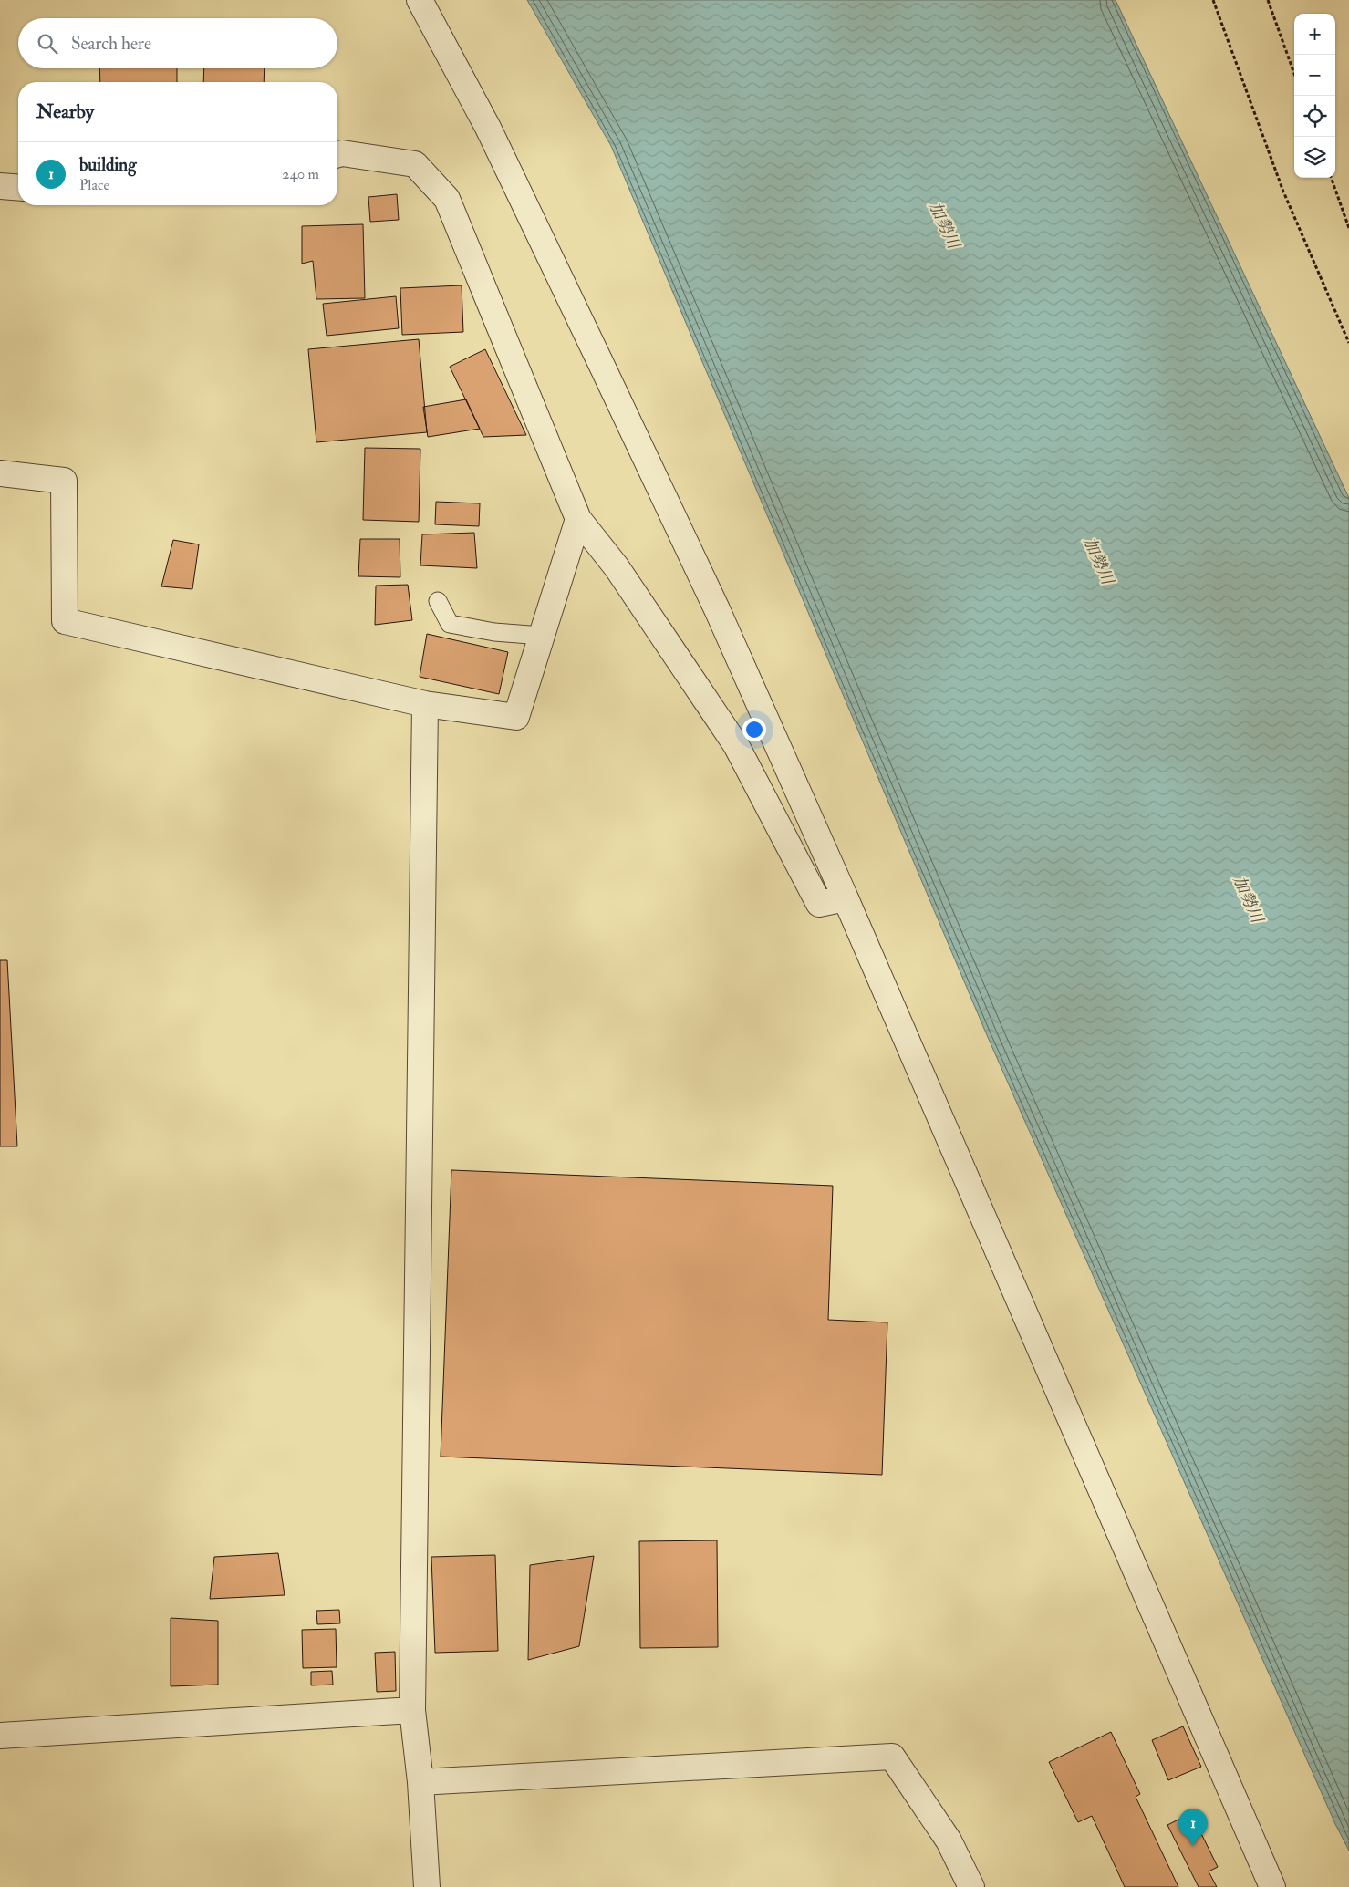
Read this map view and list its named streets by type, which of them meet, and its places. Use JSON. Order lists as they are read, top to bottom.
{
  "water": ["加勢川"],
  "page": {
    "map_buttons": ["+", "−"],
    "search": "Search here",
    "heading": "Nearby",
    "list": [
      {
        "mark": "1",
        "name": "building",
        "note": "Place",
        "value": "240 m"
      }
    ],
    "pins": "1"
  }
}
